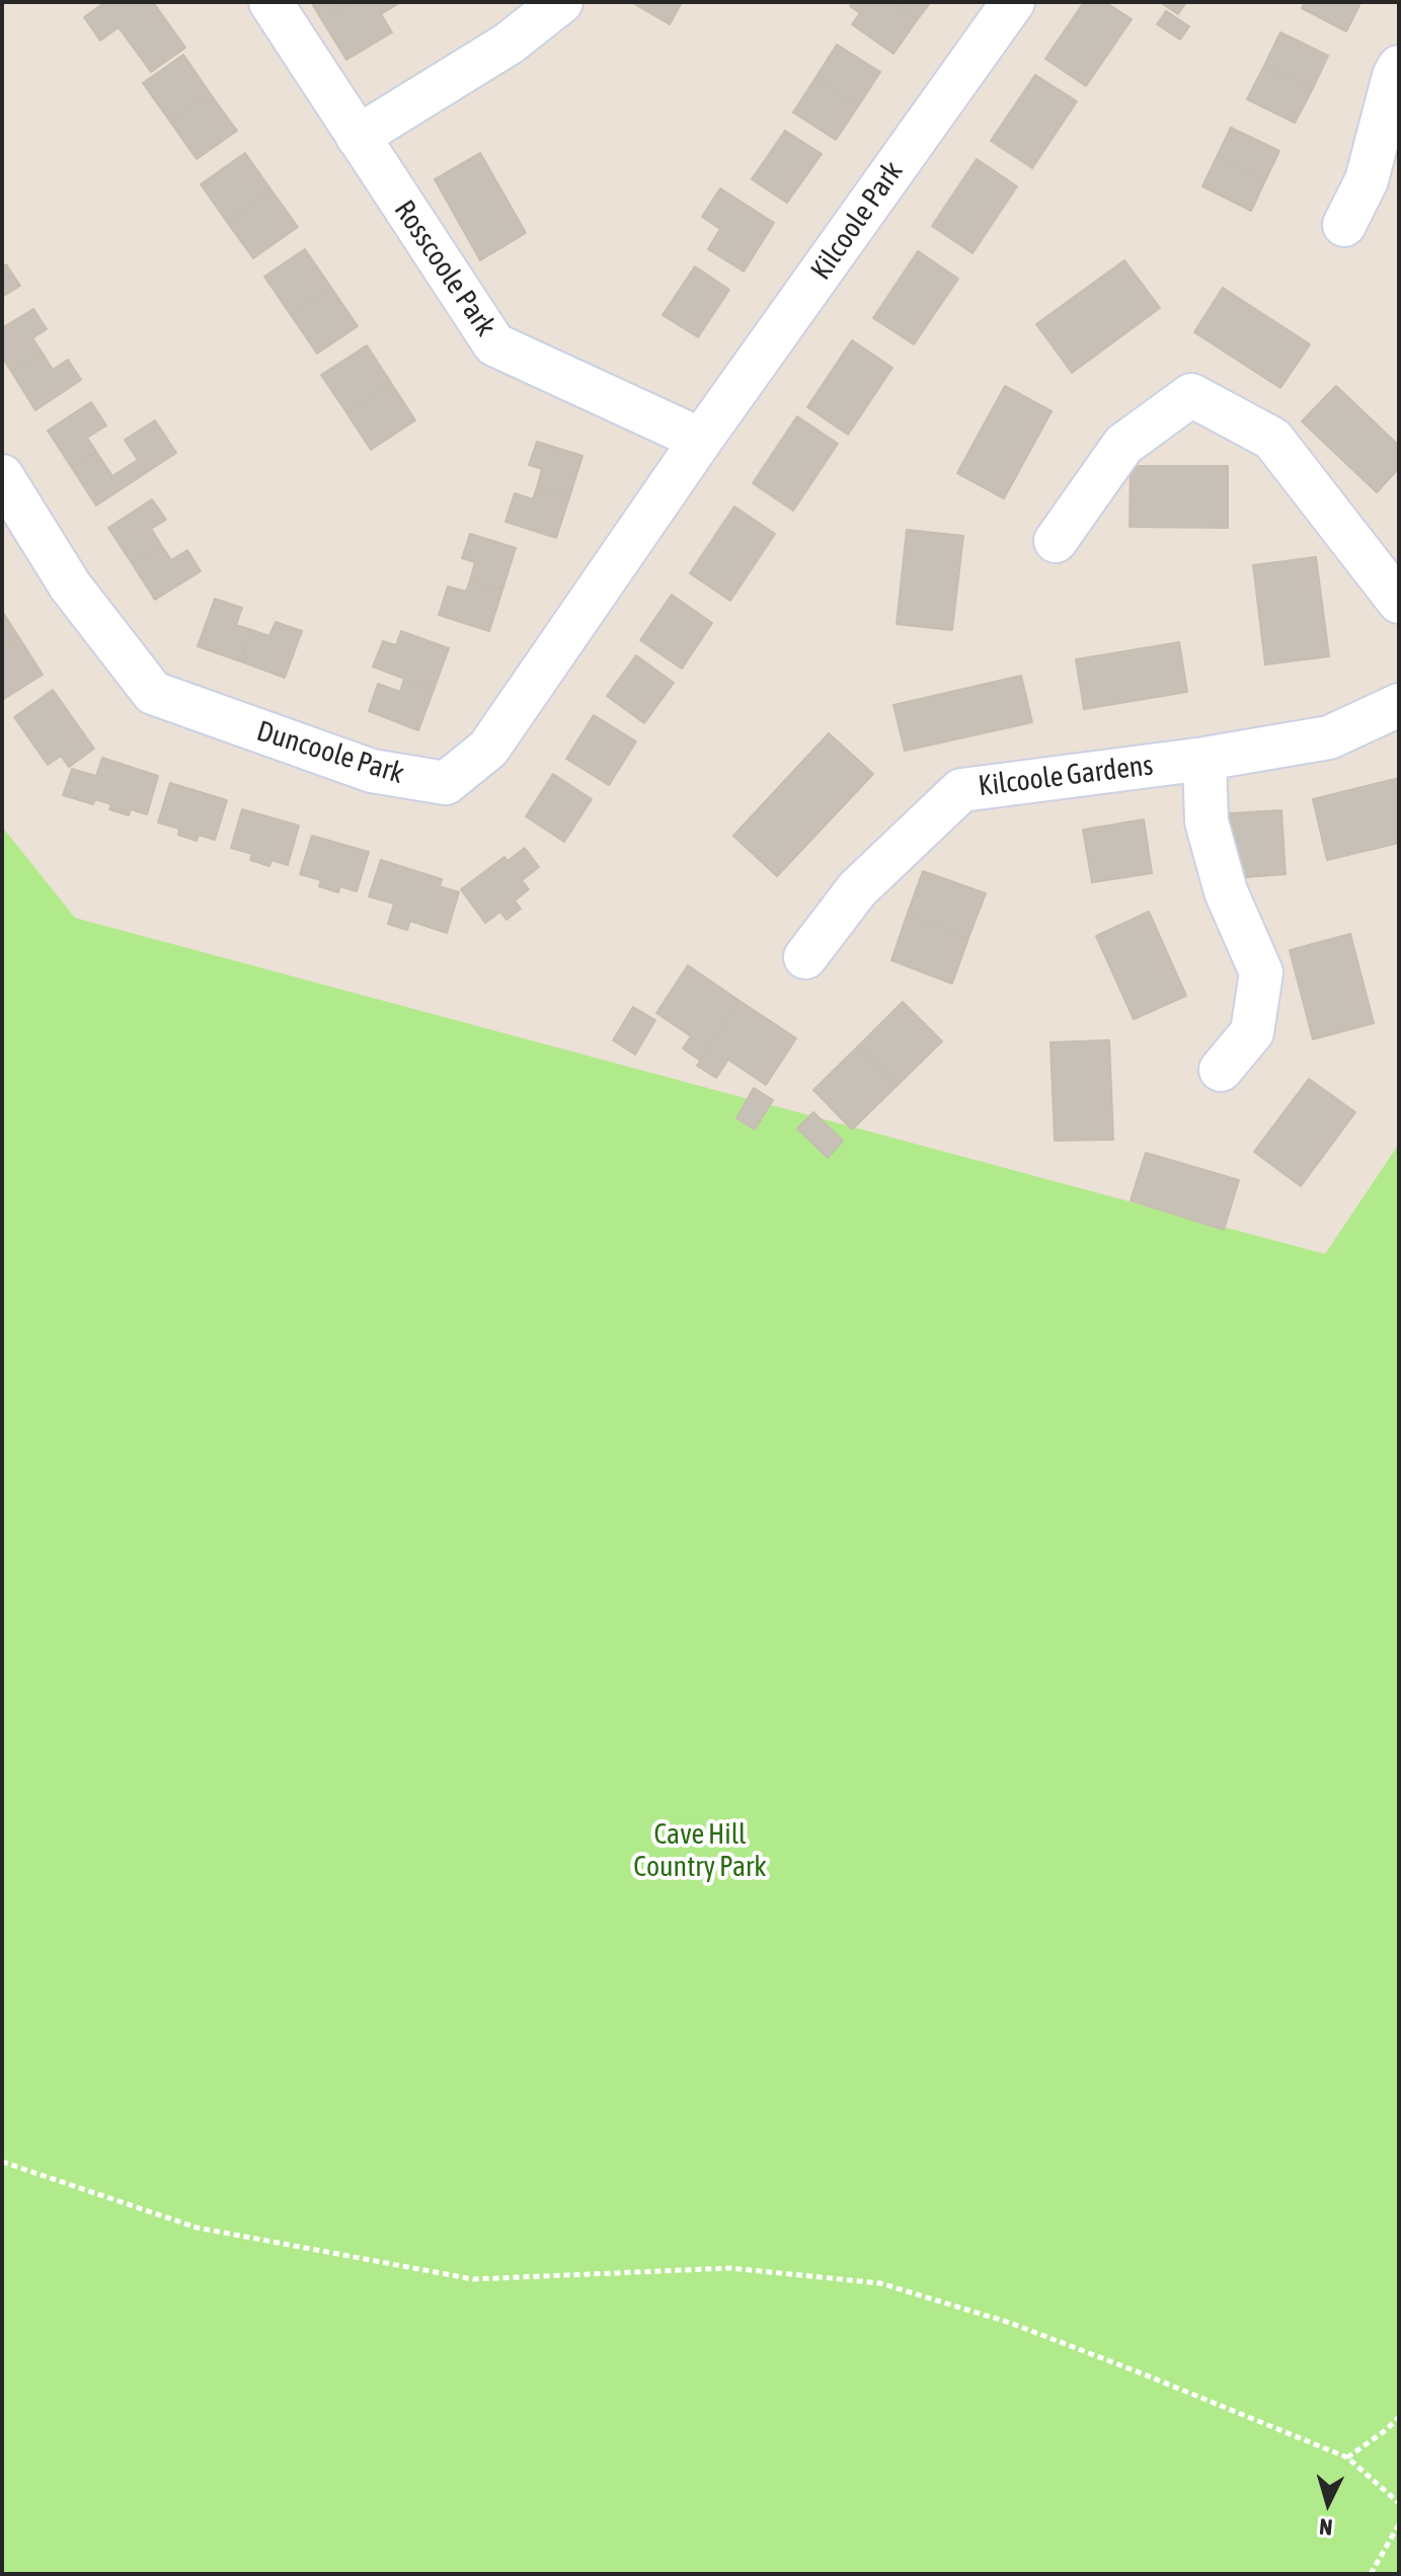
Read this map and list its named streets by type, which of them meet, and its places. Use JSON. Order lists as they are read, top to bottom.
{
  "streets": {
    "street": [
      "Kilcoole Park",
      "Rosscoole Park",
      "Duncoole Park",
      "Kilcoole Gardens"
    ]
  },
  "crossings": [
    ["Kilcoole Park", "Rosscoole Park"],
    ["Kilcoole Park", "Duncoole Park"],
    ["Rosscoole Park", "Duncoole Park"]
  ],
  "parks": ["Cave Hill Country Park"],
  "north": "bottom"
}
